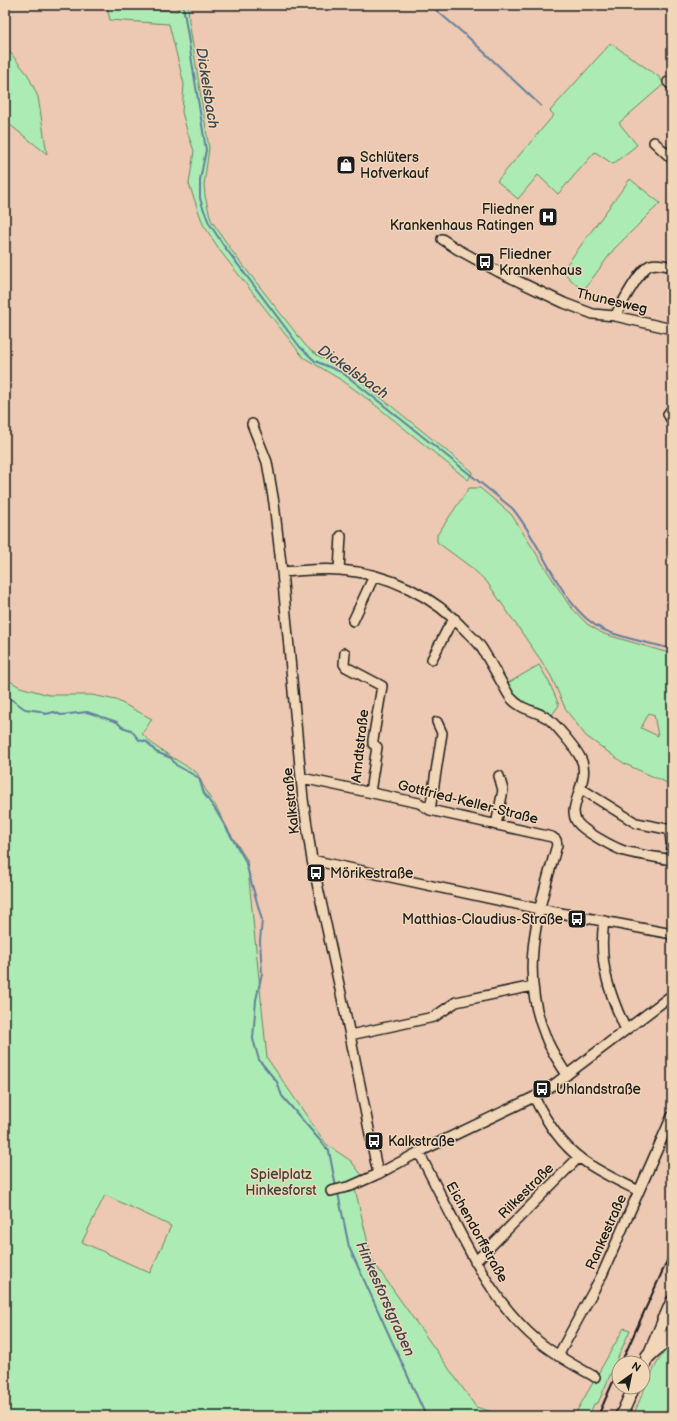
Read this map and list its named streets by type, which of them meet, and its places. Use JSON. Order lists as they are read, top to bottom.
{
  "streets": {
    "street": [
      "Thunesweg",
      "Arndtstraße",
      "Kalkstraße",
      "Gottfried-Keller-Straße",
      "Rilkestraße",
      "Eichendorffstraße",
      "Rankestraße"
    ]
  },
  "crossings": [
    ["Arndtstraße", "Gottfried-Keller-Straße"],
    ["Kalkstraße", "Gottfried-Keller-Straße"],
    ["Rilkestraße", "Eichendorffstraße"],
    ["Eichendorffstraße", "Rankestraße"]
  ],
  "water": ["Dickelsbach", "Hinkesforstgraben"],
  "parks": ["Spielplatz Hinkesforst"],
  "places": {
    "shop": ["Schlüters Hofverkauf"],
    "hospital": ["Fliedner Krankenhaus Ratingen"],
    "bus stop": [
      "Fliedner Krankenhaus",
      "Mörikestraße",
      "Matthias-Claudius-Straße",
      "Uhlandstraße",
      "Kalkstraße"
    ]
  },
  "north": "top right"
}
